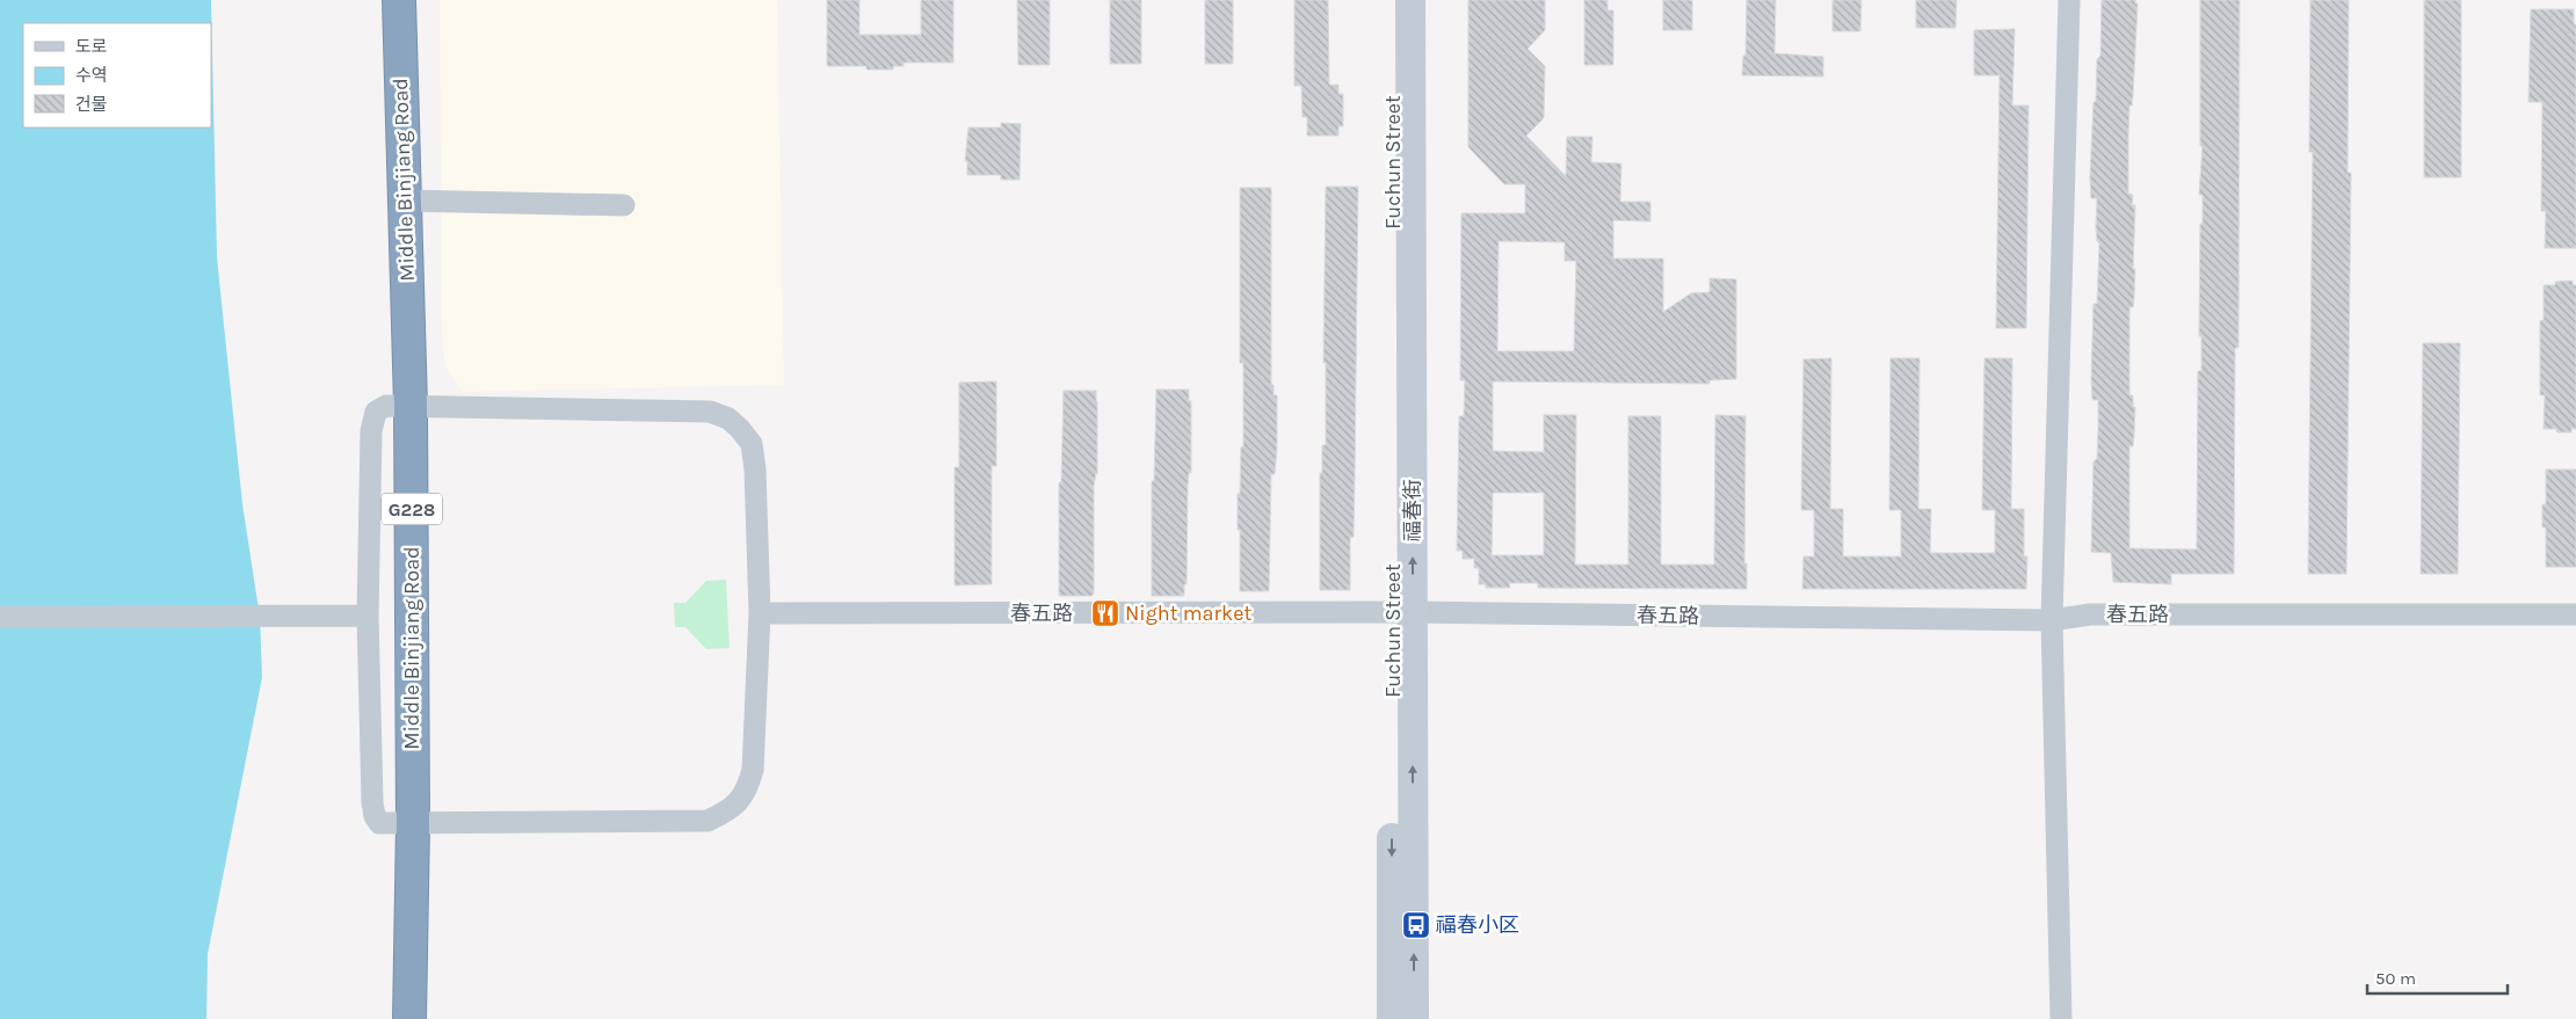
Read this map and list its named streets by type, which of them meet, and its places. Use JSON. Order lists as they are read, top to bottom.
{
  "streets": {
    "highway": ["Middle Binjiang Road", "G228"],
    "main road": ["Fuchun Street", "福春街"],
    "street": ["春五路"]
  },
  "crossings": [
    ["Fuchun Street", "福春街"],
    ["Fuchun Street", "春五路"],
    ["福春街", "春五路"]
  ],
  "one_way": ["Fuchun Street", "福春街"],
  "places": {
    "restaurant": ["Night market"],
    "bus stop": ["福春小区"]
  },
  "legend": ["도로", "수역", "건물"],
  "scale_bar": "50 m"
}
